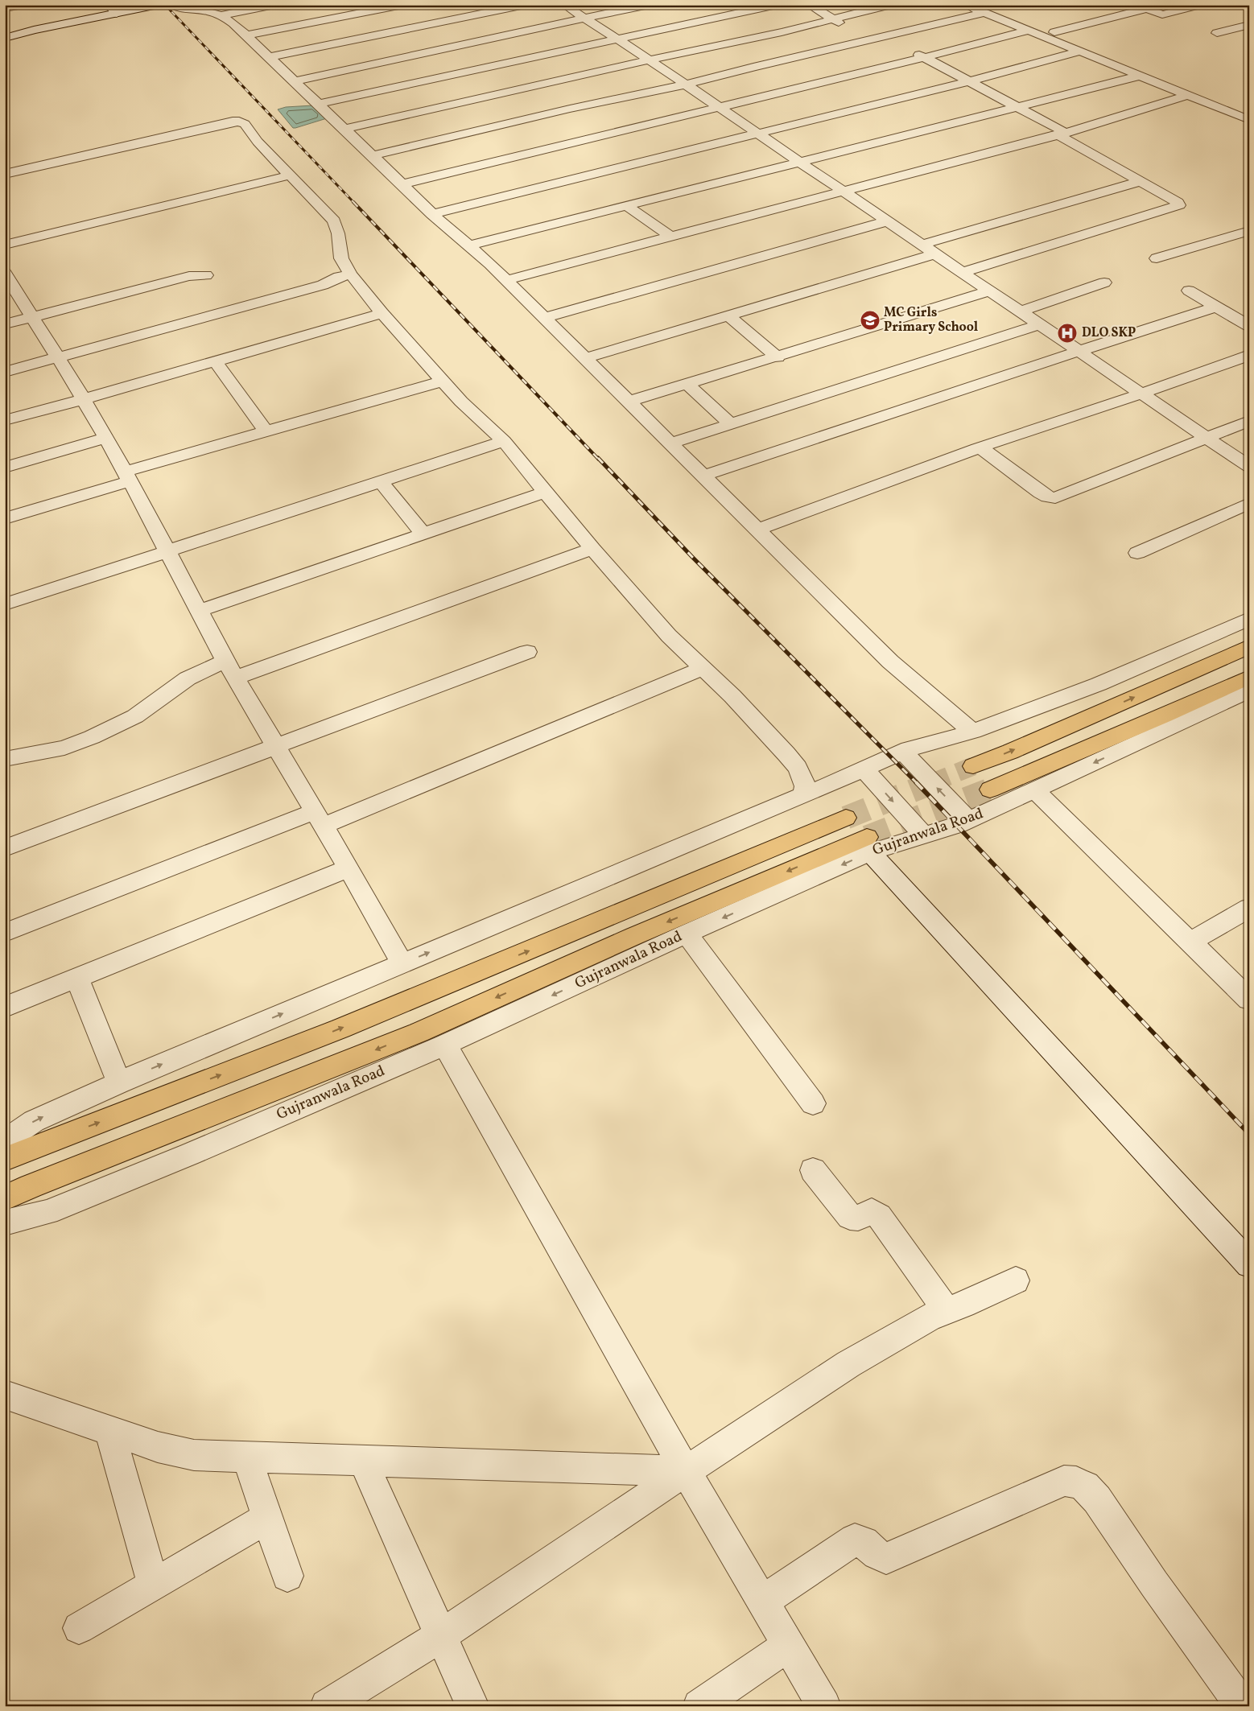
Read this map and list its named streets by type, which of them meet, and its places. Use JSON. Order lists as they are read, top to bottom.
{
  "streets": {
    "highway": ["Gujranwala Road"]
  },
  "places": {
    "school or university": ["MC Girls Primary School"],
    "hospital": ["DLO SKP"]
  }
}
